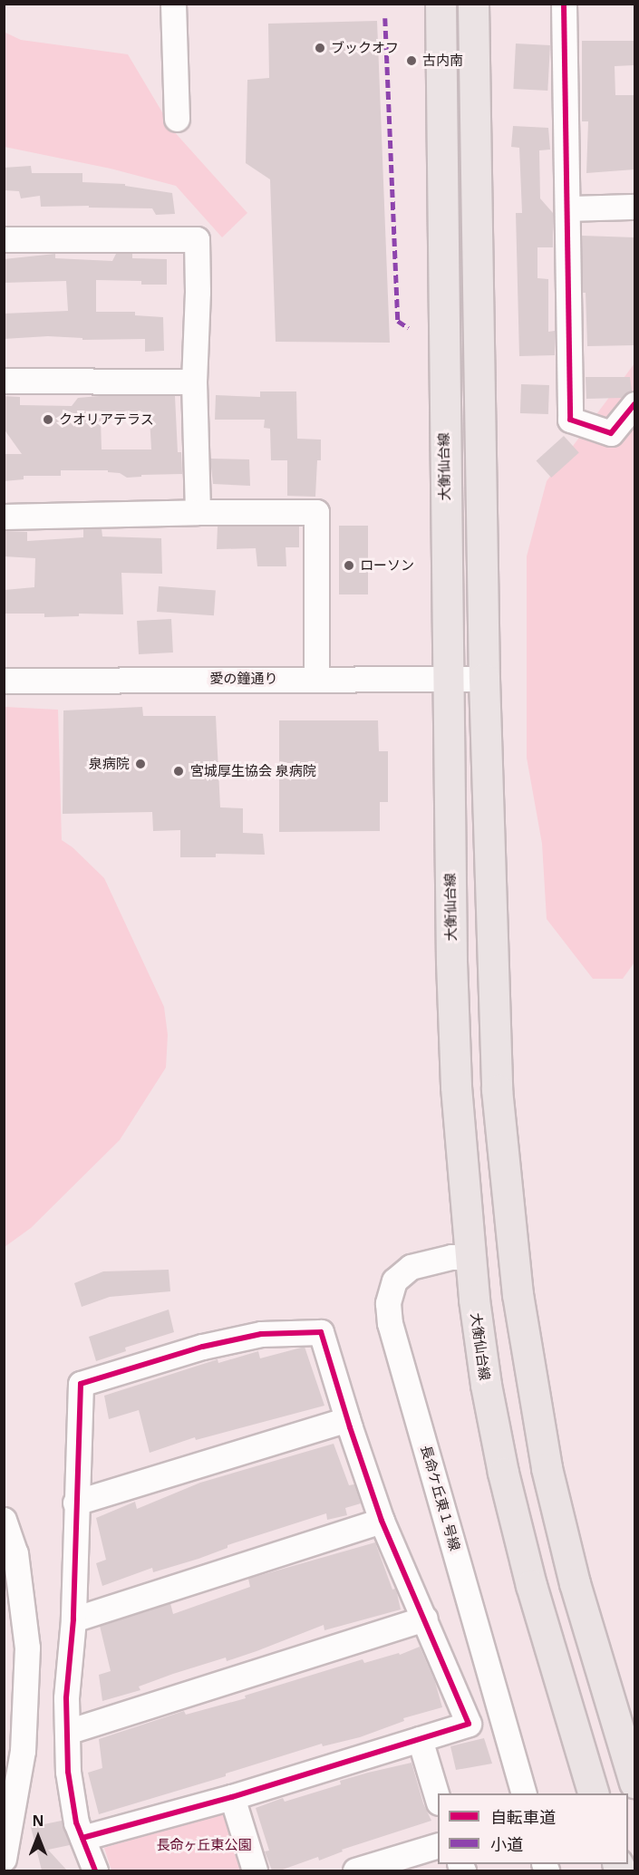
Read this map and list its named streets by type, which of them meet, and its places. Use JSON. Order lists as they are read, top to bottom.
{
  "streets": {
    "main road": ["大衡仙台線"],
    "street": ["愛の鐘通り", "長命ケ丘東１号線"]
  },
  "crossings": [
    ["大衡仙台線", "愛の鐘通り"],
    ["大衡仙台線", "長命ケ丘東１号線"]
  ],
  "parks": ["長命ヶ丘東公園"],
  "places": [
    "ブックオフ",
    "古内南",
    "クオリアテラス",
    "ローソン",
    "泉病院",
    "宮城厚生協会 泉病院"
  ],
  "legend": ["自転車道", "小道"],
  "north": "top"
}
